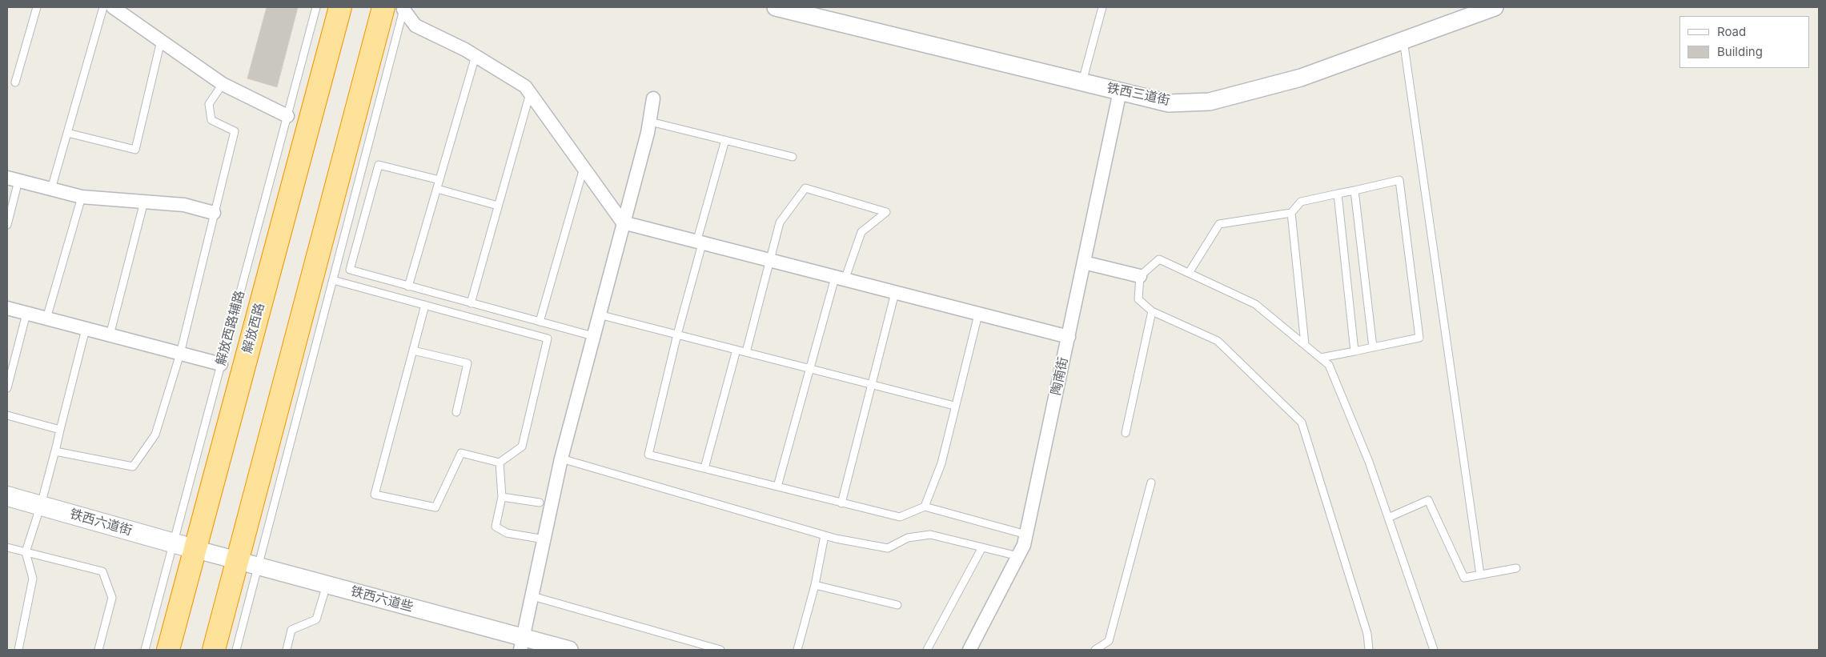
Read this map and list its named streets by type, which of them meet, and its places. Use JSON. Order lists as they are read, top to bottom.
{
  "streets": {
    "highway": ["解放西路"],
    "main road": ["铁西六道街"],
    "street": ["铁西三道街", "陶南街", "铁西六道些"],
    "lane": ["解放西路辅路"]
  },
  "crossings": [
    ["铁西三道街", "陶南街"],
    ["解放西路辅路", "铁西六道街"],
    ["解放西路", "铁西六道街"],
    ["解放西路", "铁西六道些"],
    ["铁西六道街", "铁西六道些"]
  ],
  "legend": ["Road", "Building"]
}
